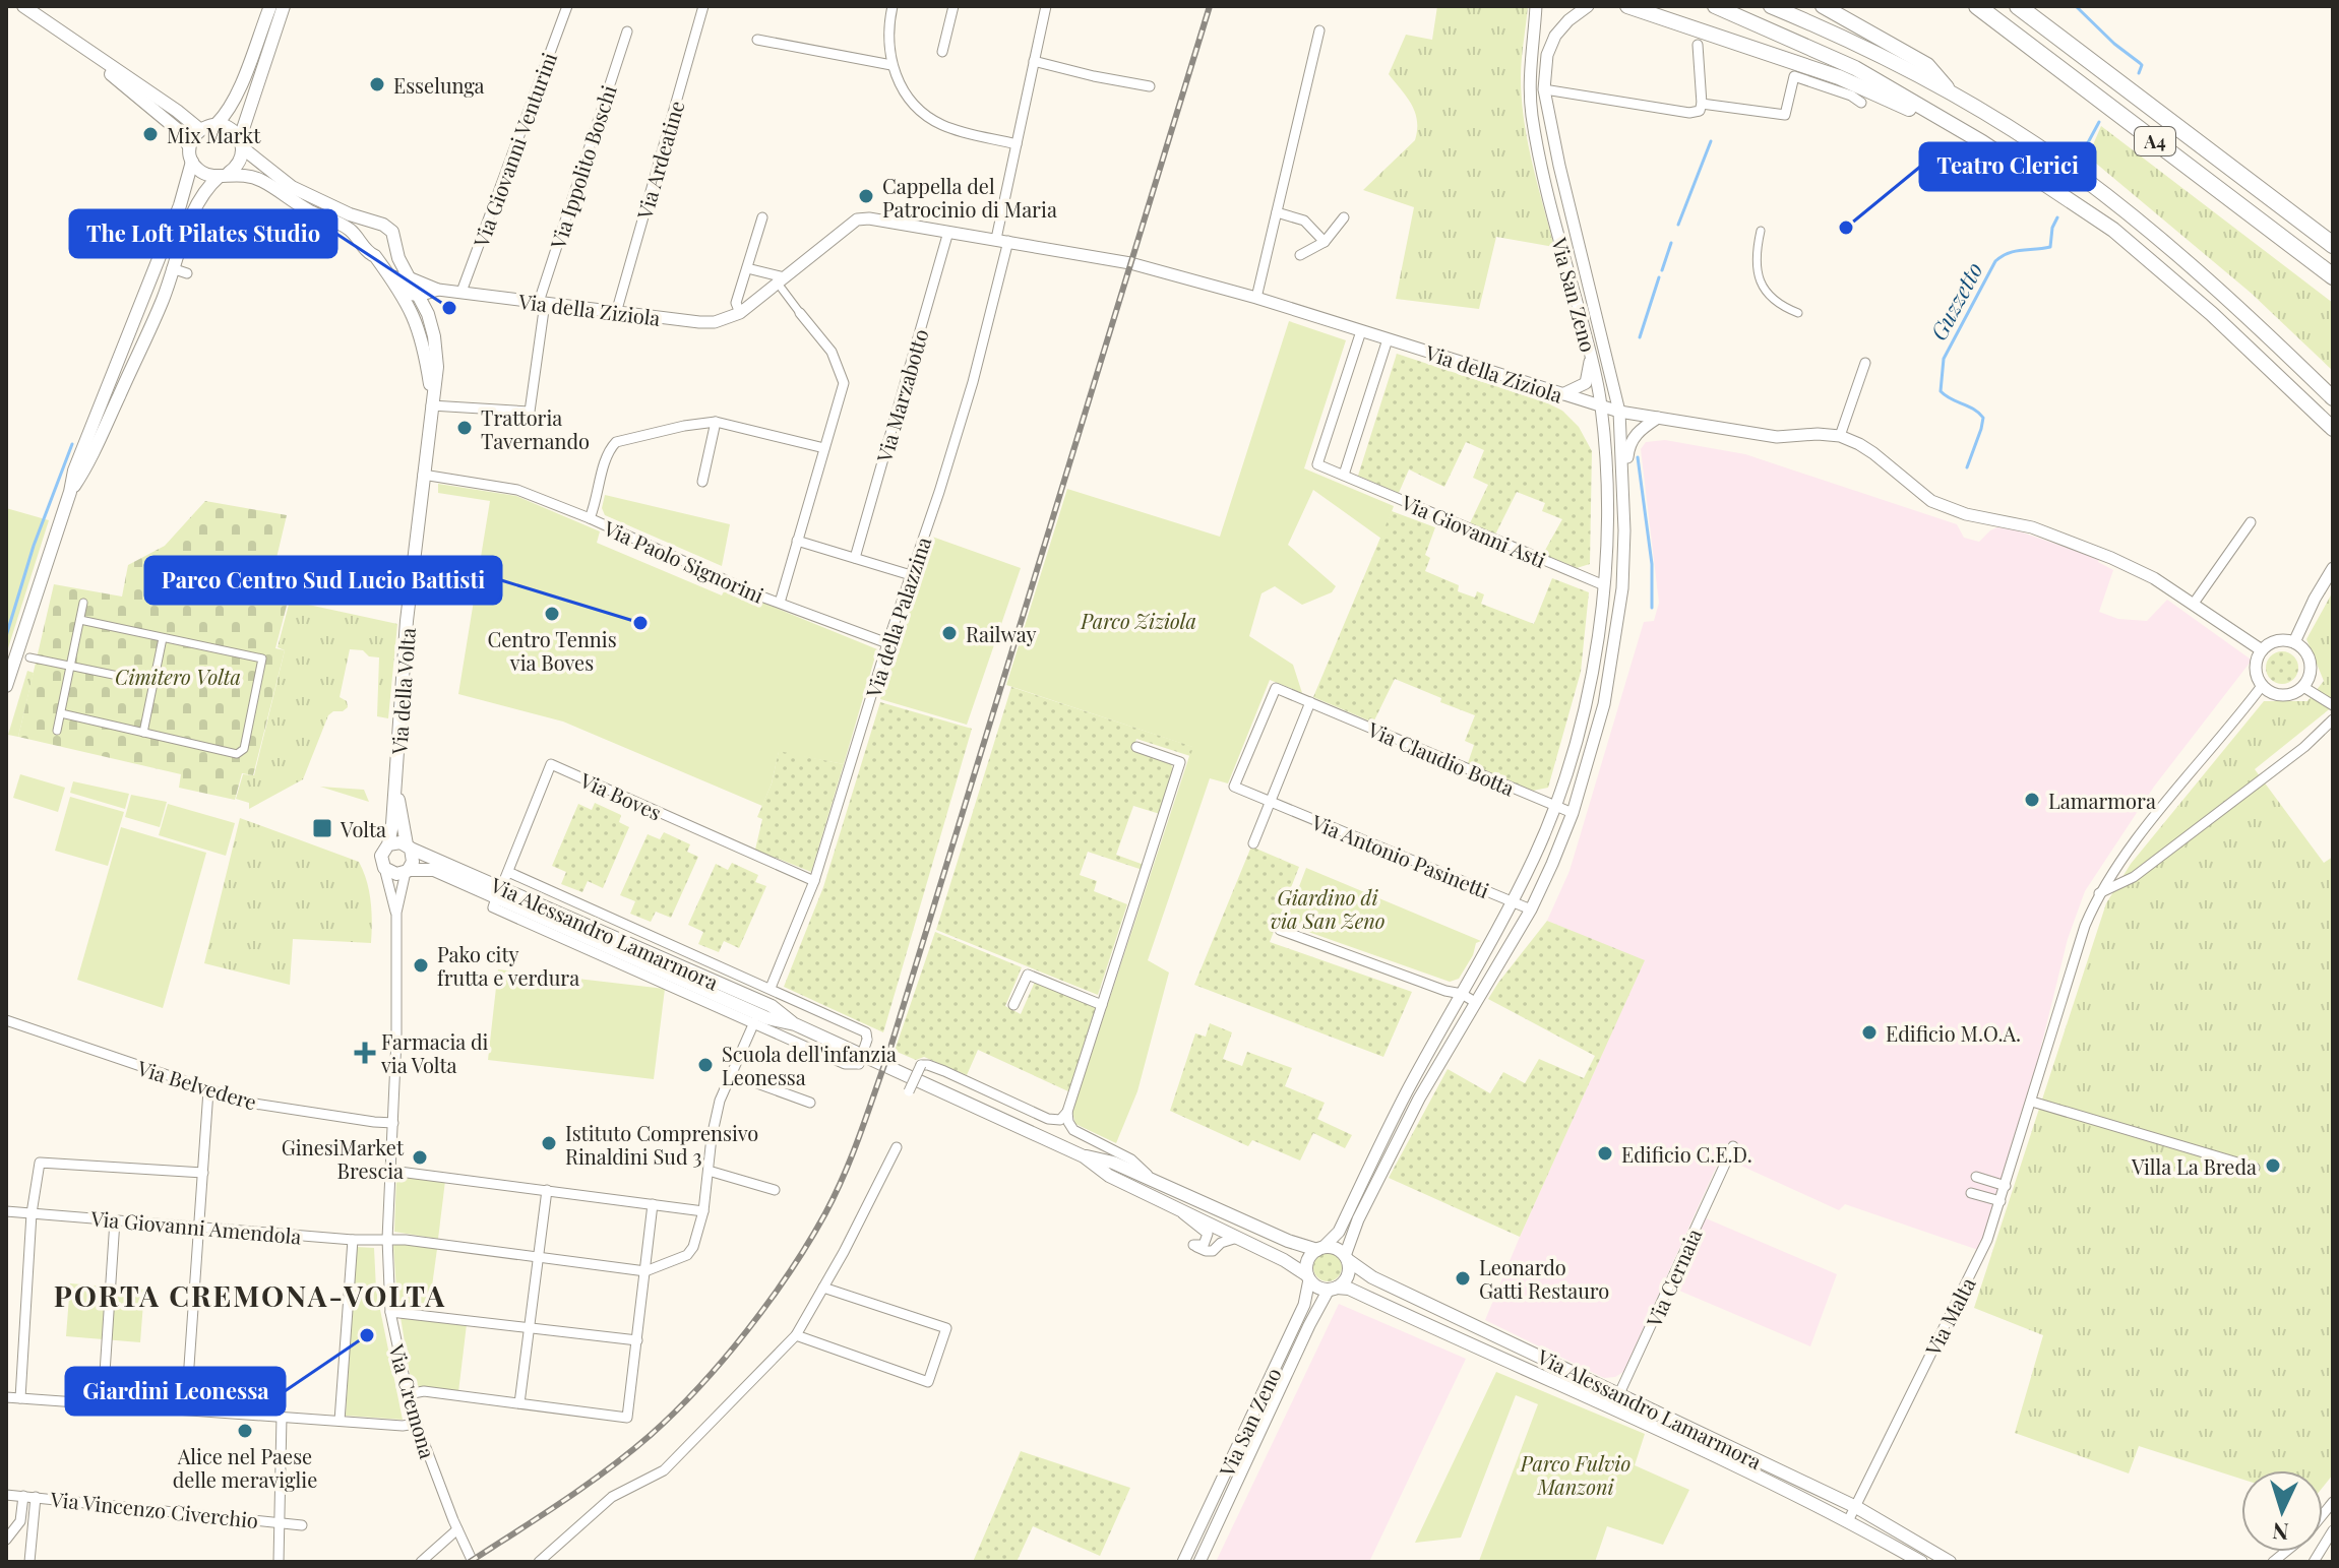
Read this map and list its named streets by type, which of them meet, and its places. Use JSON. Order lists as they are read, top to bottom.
{
  "streets": {
    "highway": ["A4"],
    "main road": ["Via della Volta", "Via Alessandro Lamarmora"],
    "street": [
      "Via Giovanni Venturini",
      "Via Ardeatine",
      "Via Ippolito Boschi",
      "Via San Zeno",
      "Via della Ziziola",
      "Via Marzabotto",
      "Via Giovanni Asti",
      "Via Paolo Signorini",
      "Via della Palazzina",
      "Via Claudio Botta",
      "Via Boves",
      "Via Antonio Pasinetti",
      "Via Belvedere",
      "Via Giovanni Amendola",
      "Via Cernaia",
      "Via Malta",
      "Via Cremona",
      "Via Vincenzo Civerchio"
    ]
  },
  "crossings": [
    ["Via Giovanni Venturini", "Via della Ziziola"],
    ["Via Ardeatine", "Via della Ziziola"],
    ["Via Ippolito Boschi", "Via della Ziziola"],
    ["Via Ippolito Boschi", "Via della Volta"],
    ["Via San Zeno", "Via della Ziziola"],
    ["Via San Zeno", "Via Giovanni Asti"],
    ["Via San Zeno", "Via Claudio Botta"],
    ["Via San Zeno", "Via Antonio Pasinetti"],
    ["Via San Zeno", "Via Alessandro Lamarmora"],
    ["Via della Ziziola", "Via Marzabotto"],
    ["Via della Ziziola", "Via Giovanni Asti"],
    ["Via della Ziziola", "Via Paolo Signorini"],
    ["Via della Ziziola", "Via della Palazzina"],
    ["Via della Ziziola", "Via Malta"],
    ["Via Paolo Signorini", "Via della Palazzina"],
    ["Via Paolo Signorini", "Via della Volta"],
    ["Via della Palazzina", "Via Boves"],
    ["Via della Palazzina", "Via Alessandro Lamarmora"],
    ["Via della Volta", "Via Alessandro Lamarmora"],
    ["Via della Volta", "Via Cremona"],
    ["Via Claudio Botta", "Via Antonio Pasinetti"],
    ["Via Boves", "Via Alessandro Lamarmora"],
    ["Via Alessandro Lamarmora", "Via Cernaia"],
    ["Via Alessandro Lamarmora", "Via Malta"],
    ["Via Belvedere", "Via Cremona"],
    ["Via Giovanni Amendola", "Via Cremona"]
  ],
  "districts": ["PORTA CREMONA-VOLTA"],
  "water": ["Guzzetto"],
  "parks": [
    "Parco Ziziola",
    "Cimitero Volta",
    "Giardino di via San Zeno",
    "Parco Fulvio Manzoni"
  ],
  "places": {
    "other": [
      "Esselunga",
      "Mix Markt",
      "Cappella del Patrocinio di Maria",
      "Teatro Clerici",
      "The Loft Pilates Studio",
      "Trattoria Tavernando",
      "Centro Tennis via Boves",
      "Parco Centro Sud Lucio Battisti",
      "Railway",
      "Lamarmora",
      "Pako city frutta e verdura",
      "Edificio M.O.A.",
      "Scuola dell'infanzia Leonessa",
      "Istituto Comprensivo Rinaldini Sud 3",
      "Edificio C.E.D.",
      "GinesiMarket Brescia",
      "Villa La Breda",
      "Leonardo Gatti Restauro",
      "Giardini Leonessa",
      "Alice nel Paese delle meraviglie"
    ],
    "transit": ["Volta"],
    "health": ["Farmacia di via Volta"]
  },
  "north": "bottom"
}
